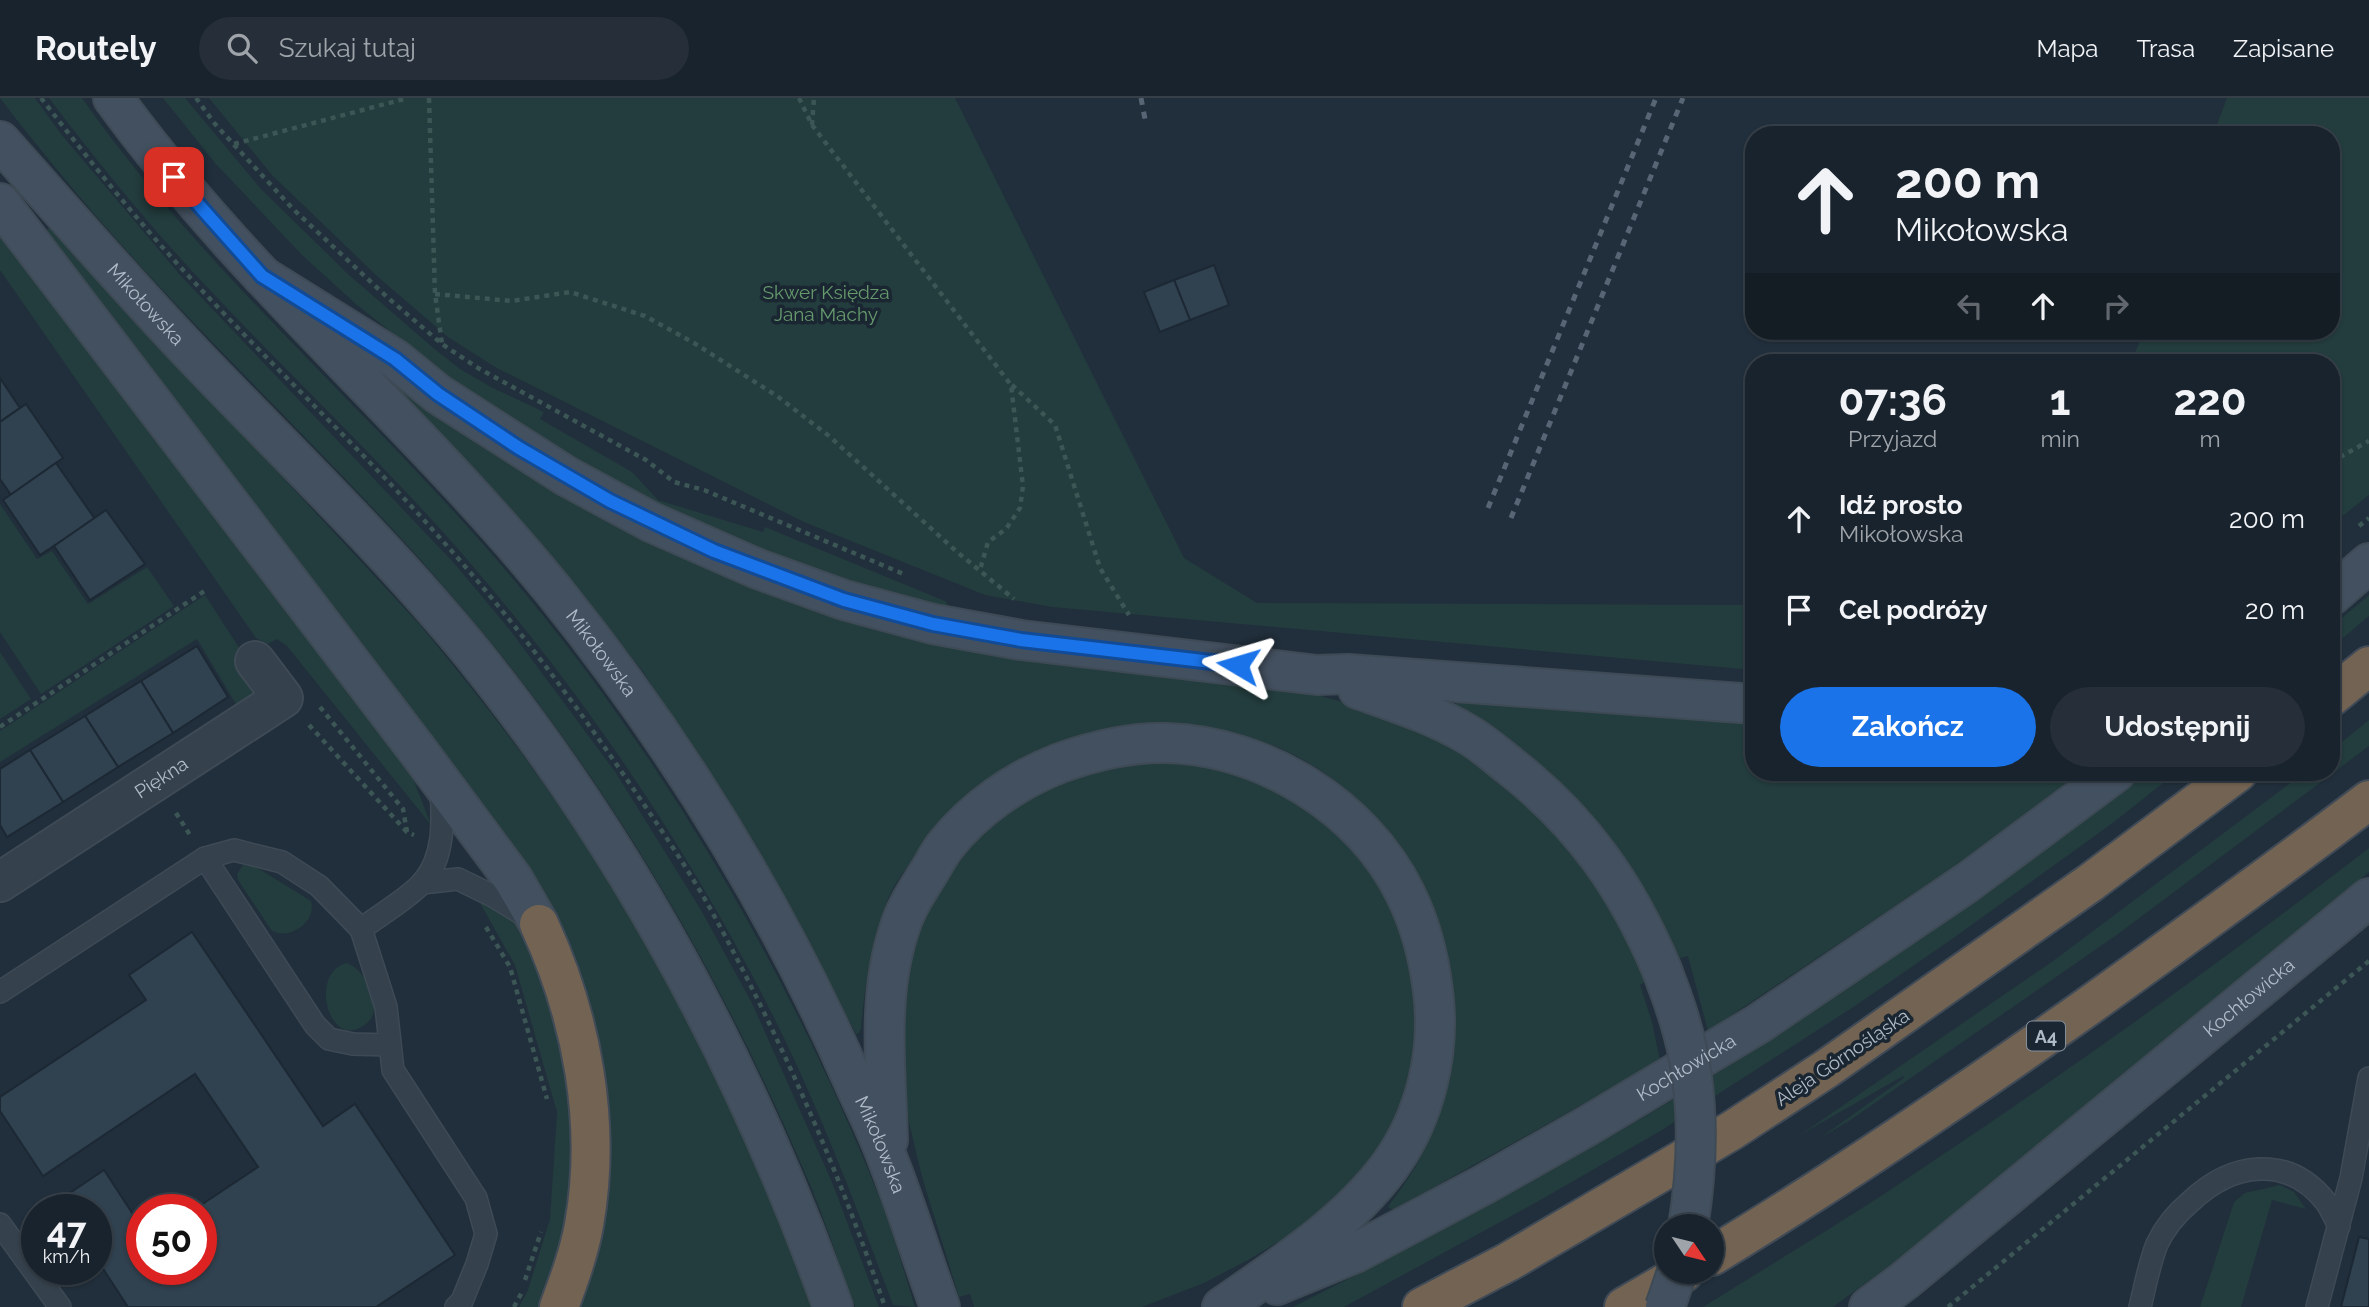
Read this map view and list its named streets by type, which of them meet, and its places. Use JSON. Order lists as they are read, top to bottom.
{
  "streets": {
    "highway": ["A4", "Aleja Górnośląska"],
    "main road": ["Mikołowska", "Kochłowicka"],
    "street": ["Piękna"]
  },
  "parks": ["Skwer Księdza Jana Machy"],
  "north": "bottom right",
  "page": {
    "header": "Routely",
    "search": "Szukaj tutaj",
    "nav": ["Mapa", "Trasa", "Zapisane"],
    "turn": ["200 m", "Mikołowska"],
    "eta": [
      "07:36",
      "Przyjazd",
      "1",
      "min",
      "220",
      "m"
    ],
    "list": [
      {
        "name": "Idź prosto",
        "note": "Mikołowska",
        "value": "200 m"
      },
      {
        "name": "Cel podróży",
        "value": "20 m"
      }
    ],
    "buttons": ["Zakończ", "Udostępnij"],
    "speed": "47 km/h",
    "limit": "50"
  }
}
